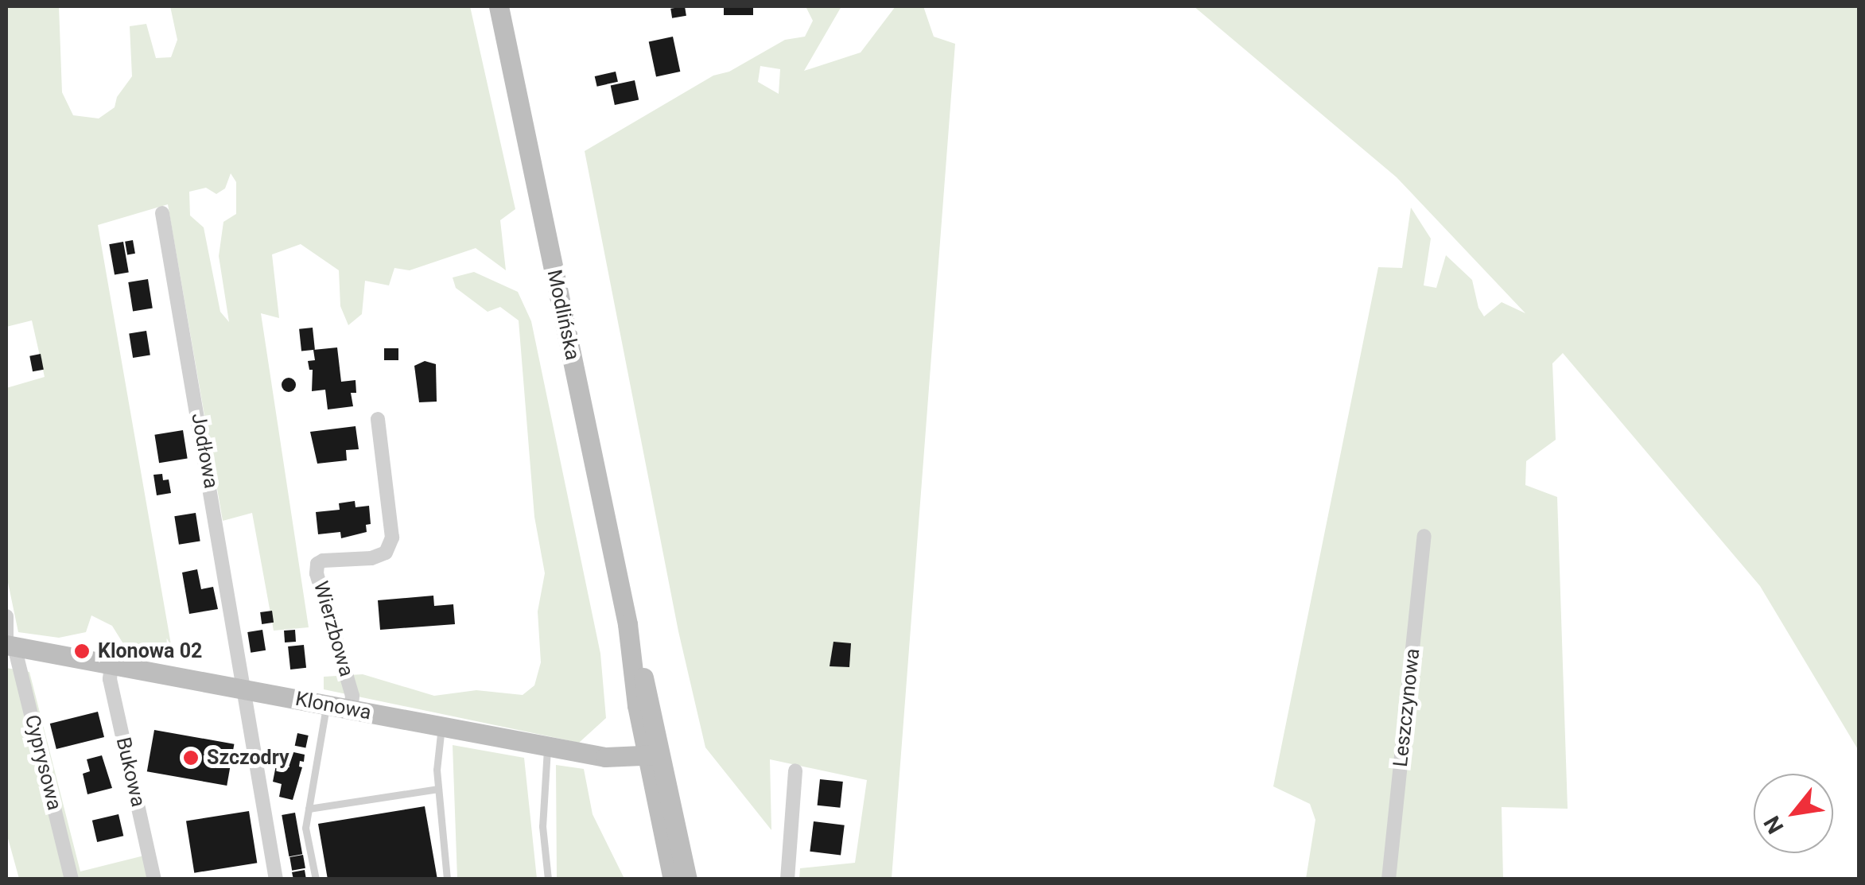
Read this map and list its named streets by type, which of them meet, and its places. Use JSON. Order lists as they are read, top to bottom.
{
  "streets": {
    "main road": ["Modlińska", "Klonowa"],
    "street": [
      "Jodłowa",
      "Wierzbowa",
      "Leszczynowa",
      "Cyprysowa",
      "Bukowa"
    ]
  },
  "crossings": [
    ["Modlińska", "Klonowa"],
    ["Jodłowa", "Klonowa"],
    ["Wierzbowa", "Klonowa"],
    ["Klonowa", "Cyprysowa"],
    ["Klonowa", "Bukowa"]
  ],
  "places": ["Klonowa 02", "Szczodry"],
  "north": "bottom left"
}
